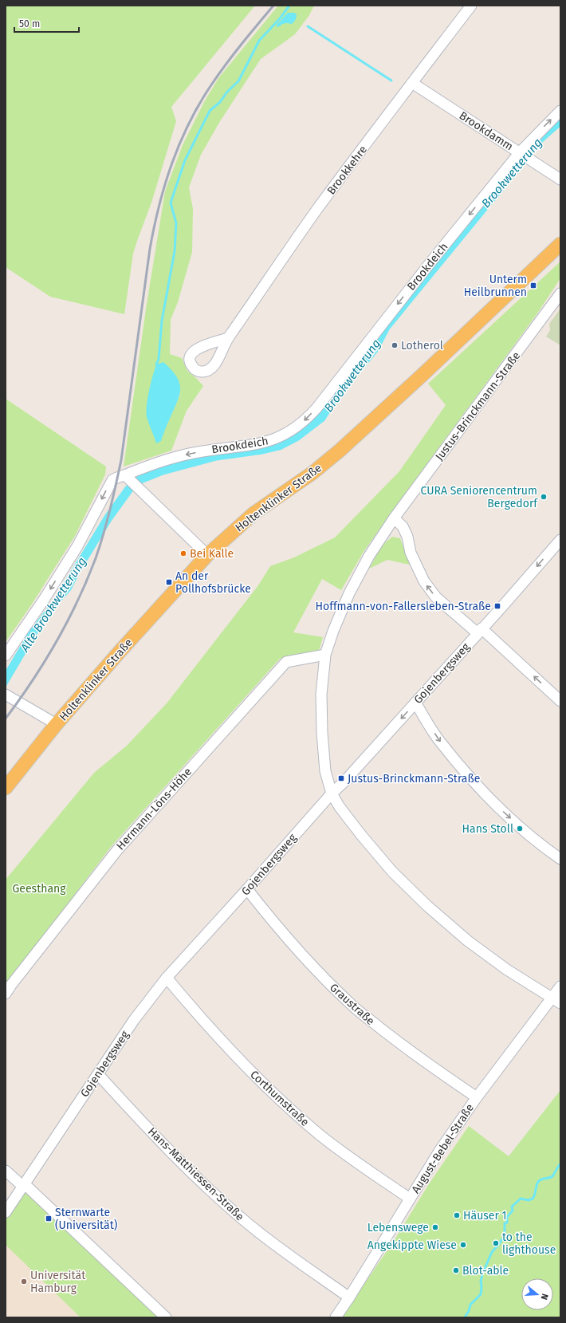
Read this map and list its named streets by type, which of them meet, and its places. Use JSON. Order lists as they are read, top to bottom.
{
  "streets": {
    "main road": ["Holtenklinker Straße"],
    "street": [
      "Brookdamm",
      "Brookkehre",
      "Brookdeich",
      "Justus-Brinckmann-Straße",
      "Gojenbergsweg",
      "Hermann-Löns-Höhe",
      "Graustraße",
      "Corthumstraße",
      "August-Bebel-Straße",
      "Hans-Matthiessen-Straße"
    ]
  },
  "crossings": [
    ["Brookdamm", "Brookkehre"],
    ["Brookdamm", "Brookdeich"],
    ["Justus-Brinckmann-Straße", "Gojenbergsweg"],
    ["Justus-Brinckmann-Straße", "Hermann-Löns-Höhe"],
    ["Justus-Brinckmann-Straße", "August-Bebel-Straße"],
    ["Gojenbergsweg", "Graustraße"],
    ["Gojenbergsweg", "Corthumstraße"],
    ["Gojenbergsweg", "Hans-Matthiessen-Straße"],
    ["Graustraße", "August-Bebel-Straße"],
    ["Corthumstraße", "August-Bebel-Straße"],
    ["August-Bebel-Straße", "Hans-Matthiessen-Straße"]
  ],
  "one_way": ["Brookdeich"],
  "water": ["Brookwetterung", "Alte Brookwetterung"],
  "parks": ["Geesthang"],
  "places": {
    "transit": [
      "Unterm Heilbrunnen",
      "An der Pollhofsbrücke",
      "Hoffmann-von-Fallersleben-Straße",
      "Justus-Brinckmann-Straße",
      "Sternwarte (Universität)"
    ],
    "other": [
      "Lotherol",
      "CURA Seniorencentrum Bergedorf",
      "Bei Kalle",
      "Hans Stoll",
      "Häuser 1",
      "Lebenswege",
      "to the lighthouse",
      "Angekippte Wiese",
      "Blot-able",
      "Universität Hamburg"
    ]
  },
  "scale_bar": "50 m",
  "north": "right"
}
